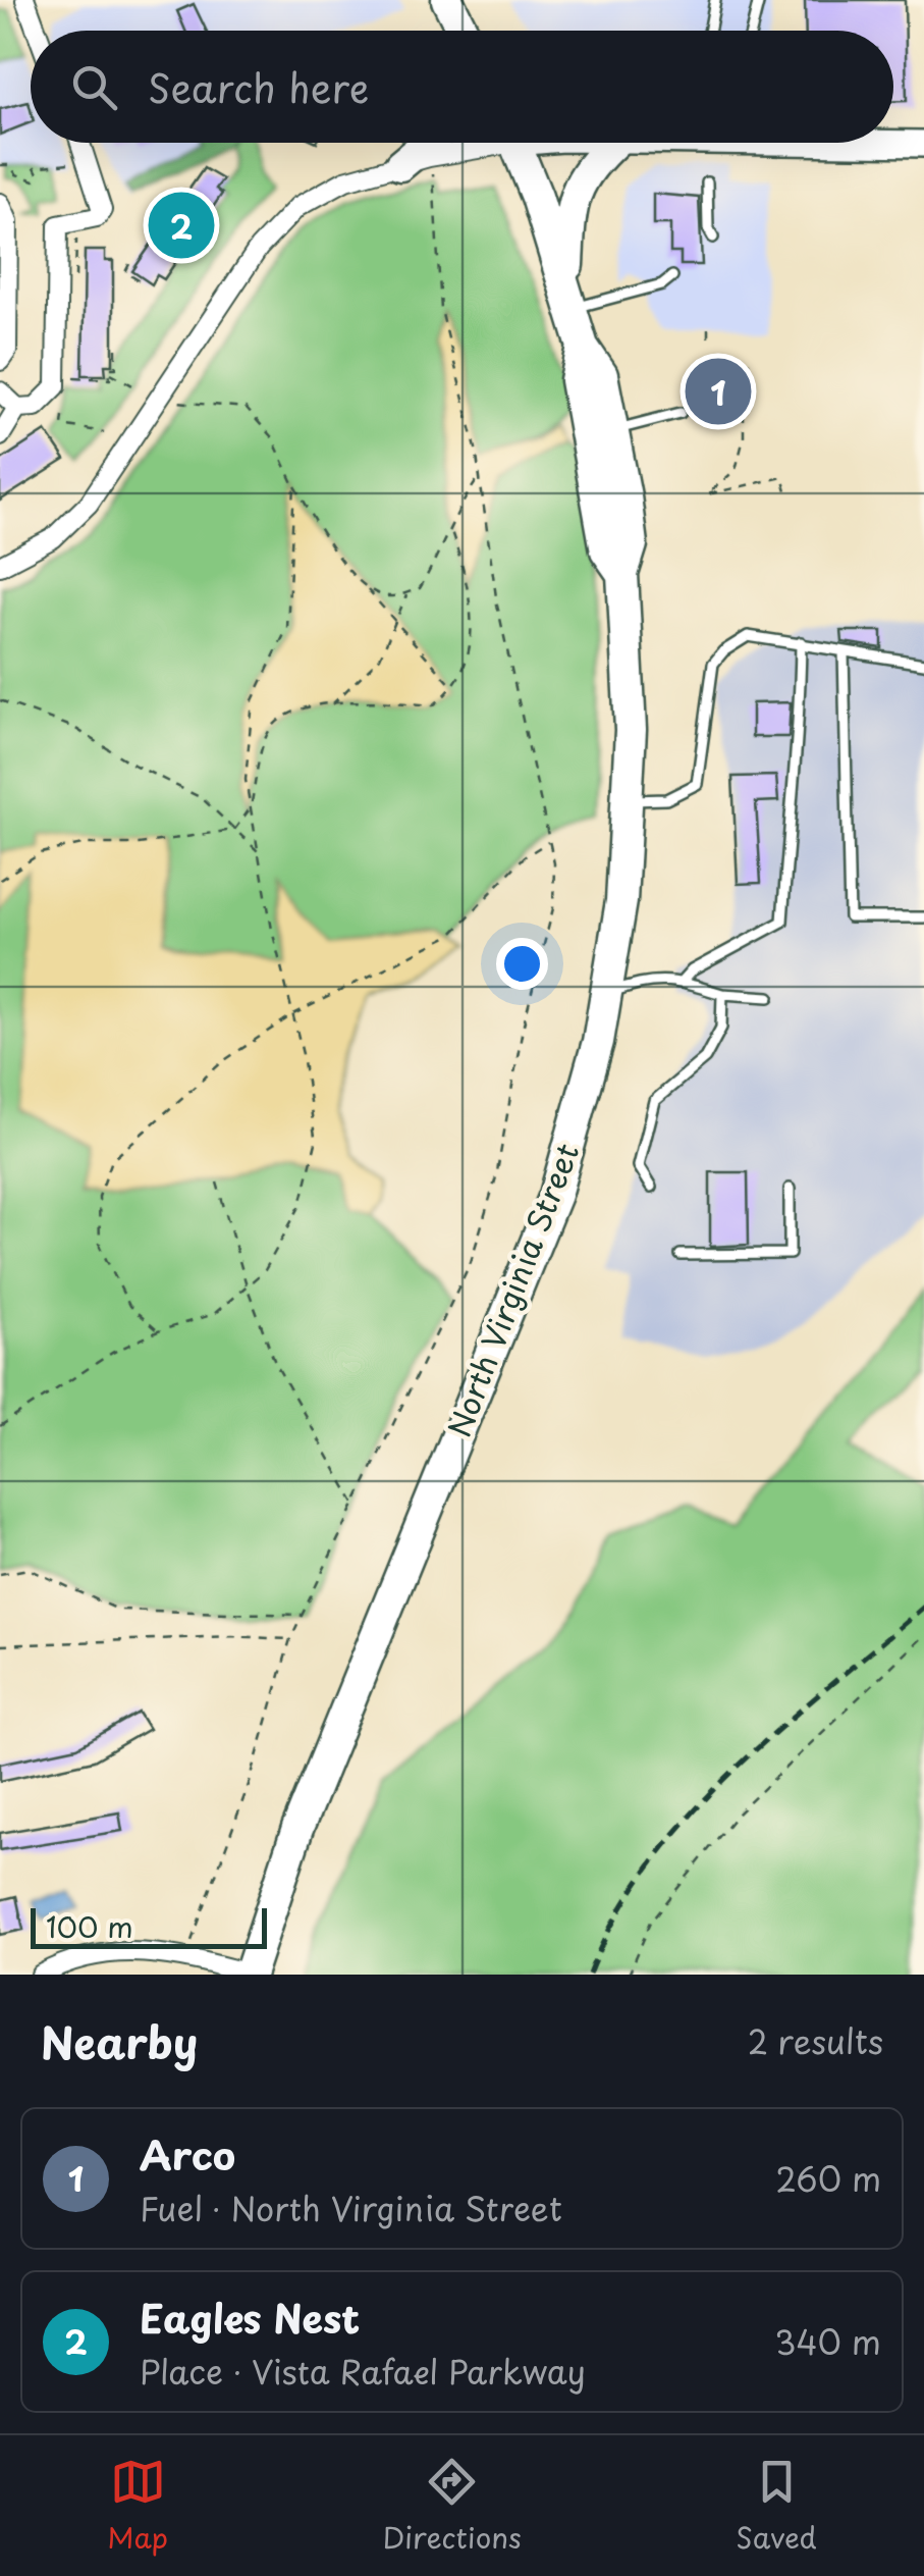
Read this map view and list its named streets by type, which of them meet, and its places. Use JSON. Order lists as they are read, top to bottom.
{
  "streets": {
    "main road": ["North Virginia Street"]
  },
  "scale_bar": "100 m",
  "page": {
    "search": "Search here",
    "pins": ["2", "1"],
    "scale": "100 m",
    "heading": ["Nearby", "2 results"],
    "list": [
      {
        "mark": "1",
        "name": "Arco",
        "note": "Fuel · North Virginia Street",
        "value": "260 m"
      },
      {
        "mark": "2",
        "name": "Eagles Nest",
        "note": "Place · Vista Rafael Parkway",
        "value": "340 m"
      }
    ],
    "nav": ["Map", "Directions", "Saved"]
  }
}
